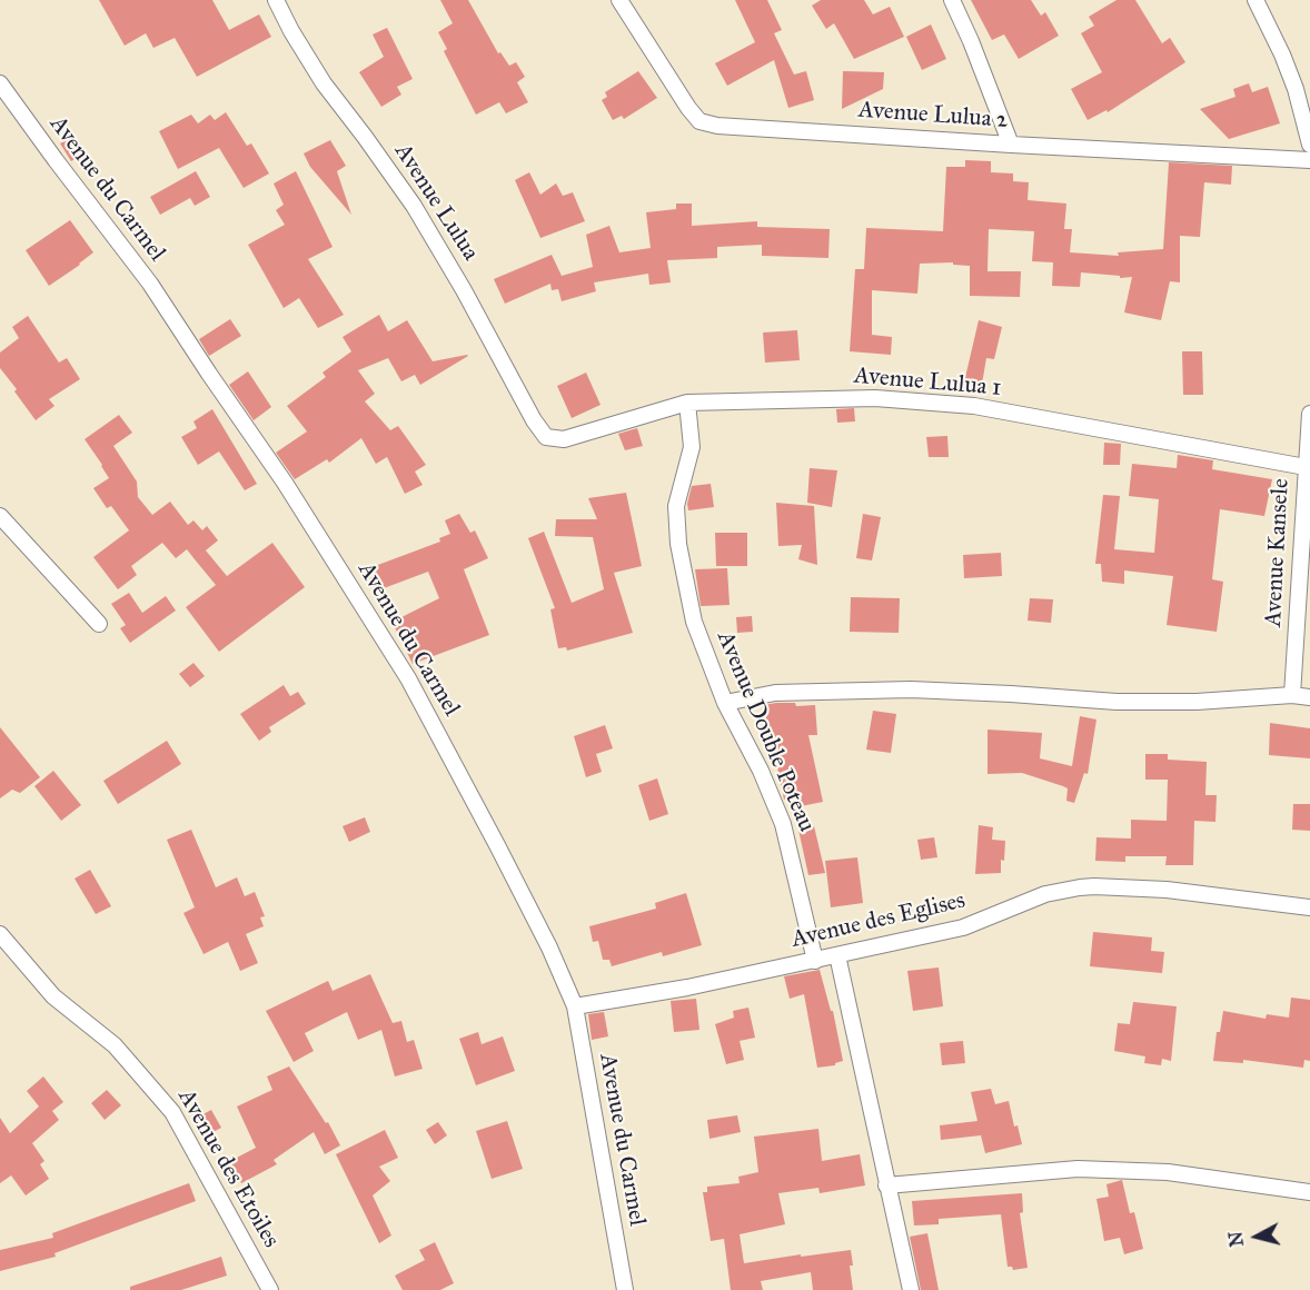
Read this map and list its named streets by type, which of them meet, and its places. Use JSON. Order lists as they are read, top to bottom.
{
  "streets": {
    "street": [
      "Avenue Lulua 2",
      "Avenue du Carmel",
      "Avenue Lulua",
      "Avenue Lulua 1",
      "Avenue Kansele",
      "Avenue Double Poteau",
      "Avenue des Eglises",
      "Avenue des Etoiles"
    ]
  },
  "crossings": [
    ["Avenue du Carmel", "Avenue des Eglises"],
    ["Avenue Lulua", "Avenue Lulua 1"],
    ["Avenue Lulua 1", "Avenue Kansele"],
    ["Avenue Lulua 1", "Avenue Double Poteau"],
    ["Avenue Double Poteau", "Avenue des Eglises"]
  ],
  "north": "left"
}
